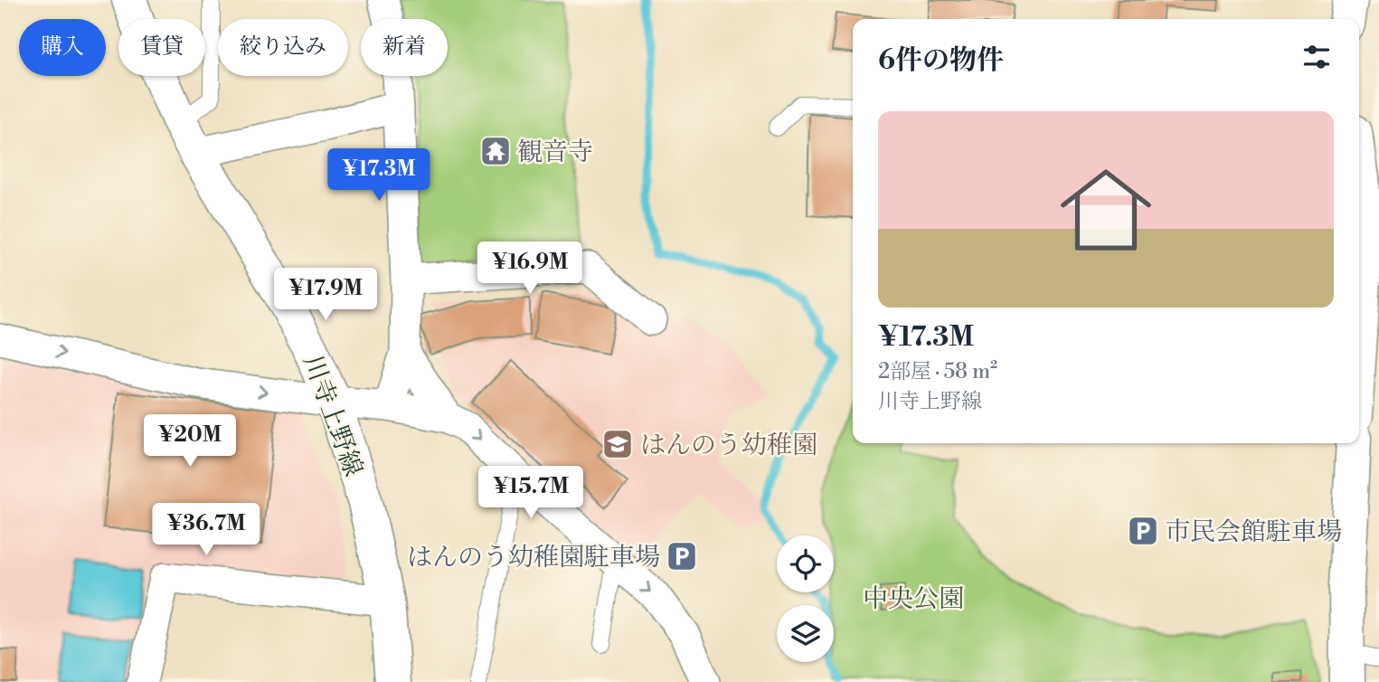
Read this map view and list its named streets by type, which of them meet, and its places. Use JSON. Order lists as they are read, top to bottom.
{
  "streets": {
    "street": ["川寺上野線"]
  },
  "parks": ["中央公園"],
  "places": {
    "temple": ["観音寺"],
    "school or university": ["はんのう幼稚園"],
    "parking": ["市民会館駐車場", "はんのう幼稚園駐車場"]
  },
  "page": {
    "chip": [
      "購入",
      "賃貸",
      "絞り込み",
      "新着"
    ],
    "heading": "6件の物件",
    "list": [
      {
        "name": "¥17.3M",
        "note": "2部屋 · 58 m² · 川寺上野線"
      }
    ],
    "price": [
      "¥17.3M",
      "¥16.9M",
      "¥17.9M",
      "¥20M",
      "¥15.7M",
      "¥36.7M"
    ]
  }
}
